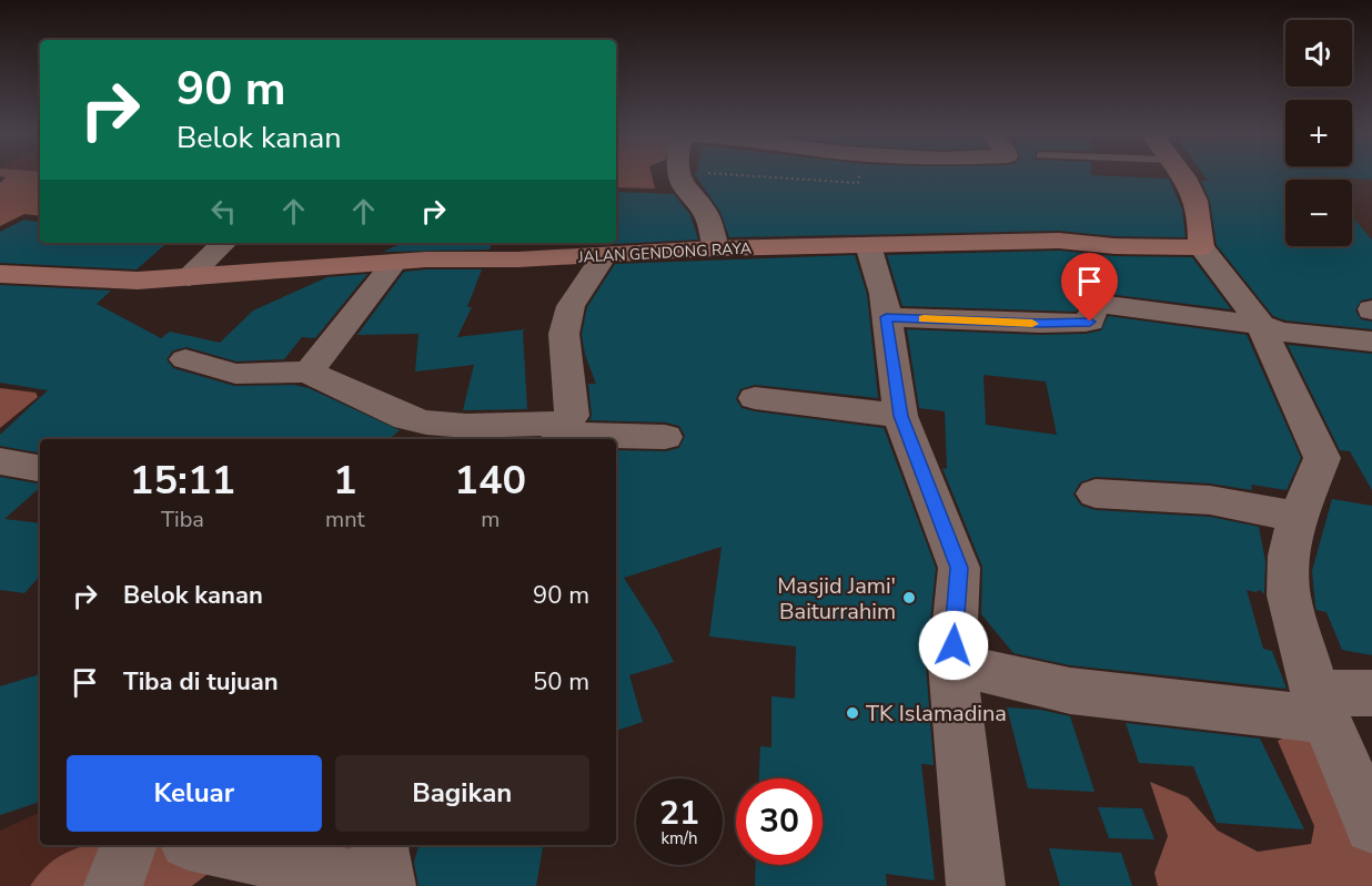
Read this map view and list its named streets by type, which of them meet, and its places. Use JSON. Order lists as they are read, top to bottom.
{
  "streets": {
    "main road": ["JALAN GENDONG RAYA"]
  },
  "places": ["Masjid Jami' Baiturrahim", "TK Islamadina"],
  "page": {
    "map_buttons": ["+", "−"],
    "turn": ["90 m", "Belok kanan"],
    "eta": [
      "15:11",
      "Tiba",
      "1",
      "mnt",
      "140",
      "m"
    ],
    "list": [
      {
        "name": "Belok kanan",
        "value": "90 m"
      },
      {
        "name": "Tiba di tujuan",
        "value": "50 m"
      }
    ],
    "buttons": ["Keluar", "Bagikan"],
    "speed": "21 km/h",
    "limit": "30"
  }
}
